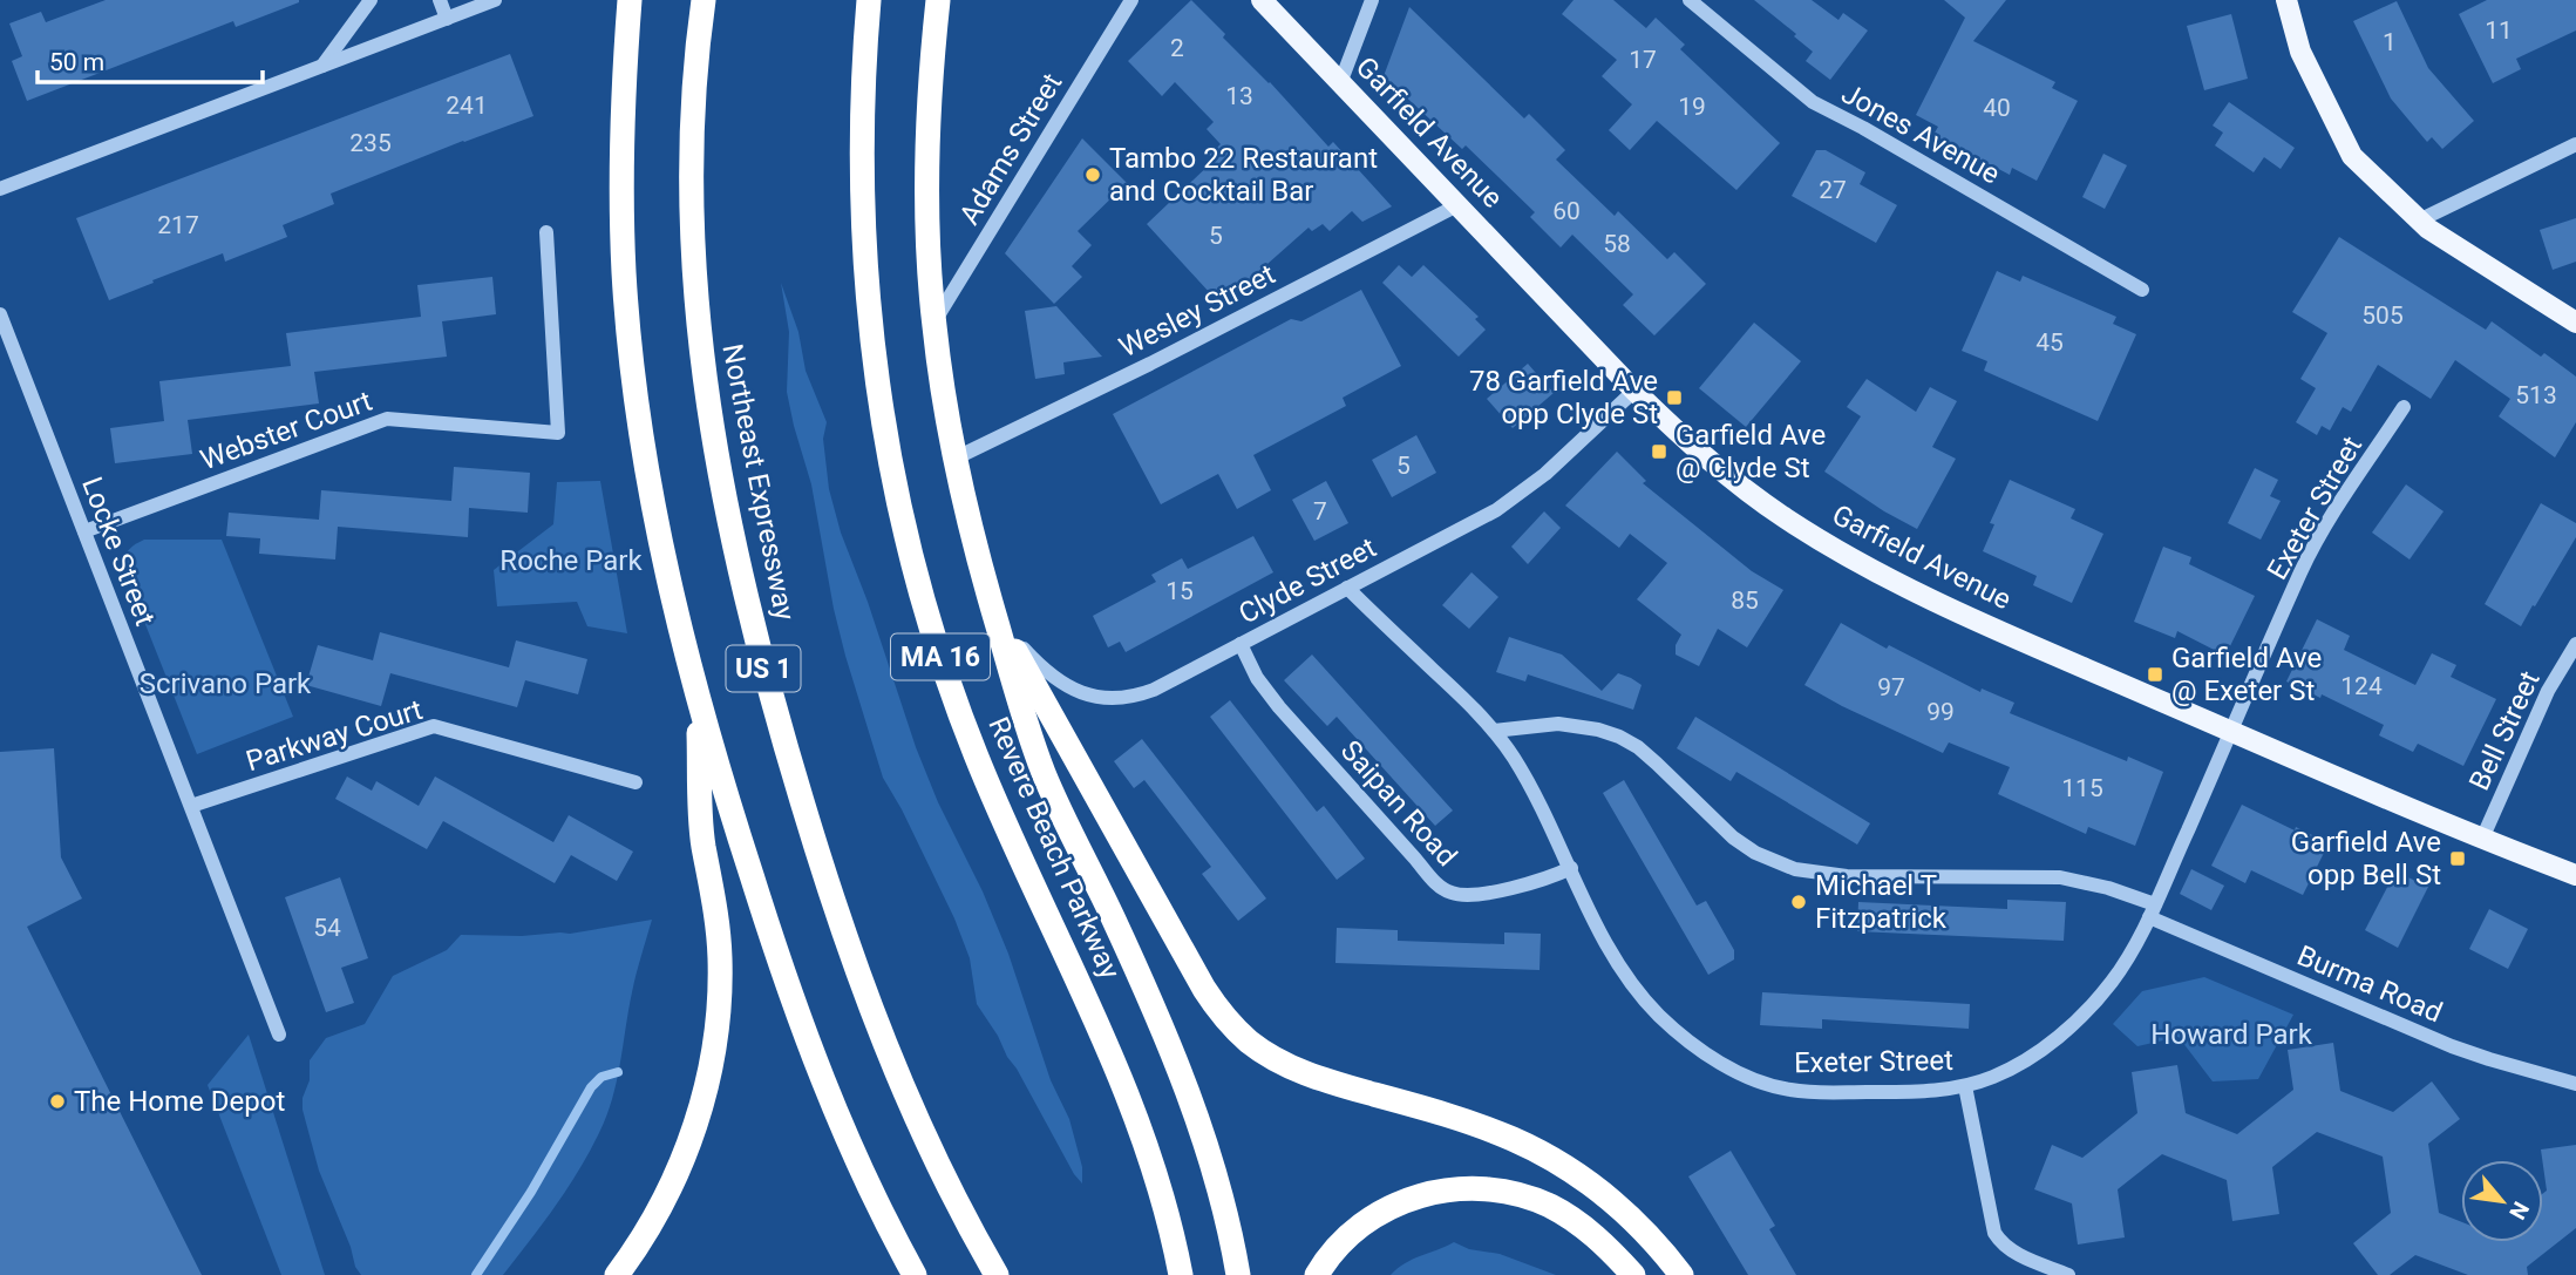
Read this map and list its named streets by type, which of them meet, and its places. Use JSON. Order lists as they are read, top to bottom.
{
  "streets": {
    "highway": [
      "Northeast Expressway",
      "MA 16",
      "US 1",
      "Revere Beach Parkway"
    ],
    "main road": ["Garfield Avenue"],
    "street": [
      "Jones Avenue",
      "Adams Street",
      "Wesley Street",
      "Webster Court",
      "Exeter Street",
      "Locke Street",
      "Clyde Street",
      "Bell Street",
      "Parkway Court",
      "Saipan Road",
      "Burma Road"
    ]
  },
  "crossings": [
    ["Garfield Avenue", "Wesley Street"],
    ["Garfield Avenue", "Exeter Street"],
    ["Garfield Avenue", "Clyde Street"],
    ["Garfield Avenue", "Bell Street"],
    ["Adams Street", "Revere Beach Parkway"],
    ["Wesley Street", "Revere Beach Parkway"],
    ["Webster Court", "Locke Street"],
    ["Exeter Street", "Clyde Street"],
    ["Exeter Street", "Saipan Road"],
    ["Exeter Street", "Burma Road"],
    ["Locke Street", "Parkway Court"],
    ["Clyde Street", "Saipan Road"],
    ["Clyde Street", "Revere Beach Parkway"]
  ],
  "parks": ["Roche Park", "Scrivano Park", "Howard Park"],
  "places": {
    "other": ["Tambo 22 Restaurant and Cocktail Bar", "Michael T Fitzpatrick", "The Home Depot"],
    "transit": [
      "78 Garfield Ave opp Clyde St",
      "Garfield Ave @ Clyde St",
      "Garfield Ave @ Exeter St",
      "Garfield Ave opp Bell St"
    ]
  },
  "house_numbers": [
    "11",
    "1",
    "2",
    "17",
    "13",
    "241",
    "19",
    "40",
    "235",
    "27",
    "60",
    "217",
    "5",
    "58",
    "505",
    "45",
    "513",
    "5",
    "7",
    "15",
    "85",
    "124",
    "97",
    "99",
    "115",
    "54"
  ],
  "scale_bar": "50 m",
  "north": "bottom right"
}
